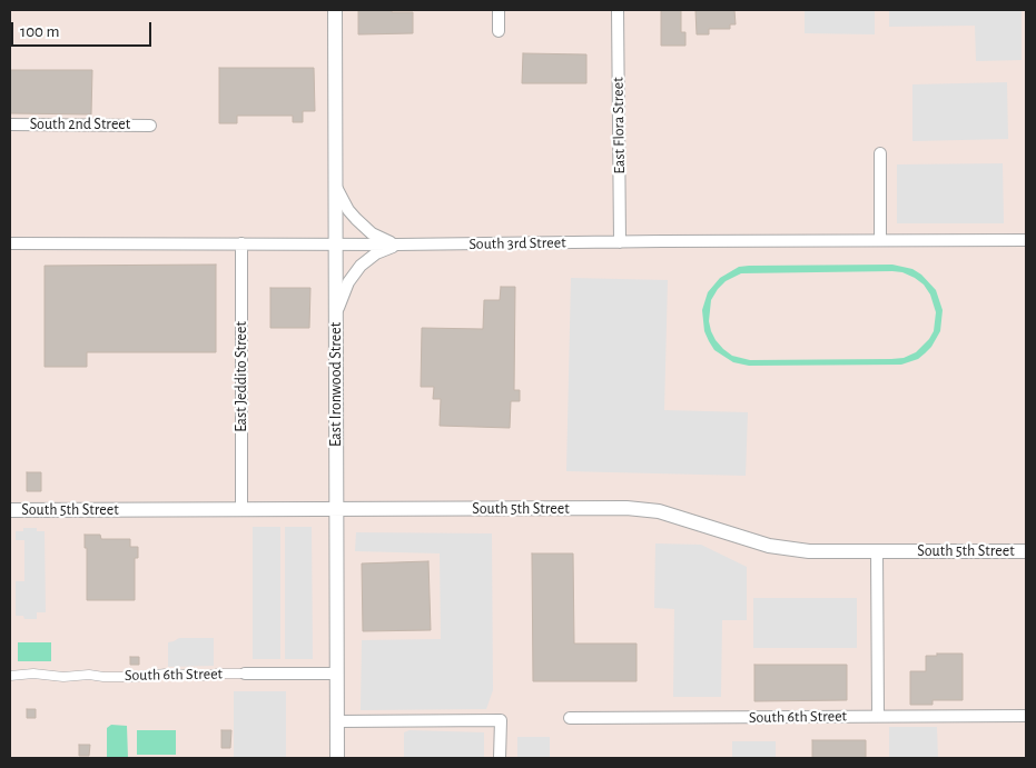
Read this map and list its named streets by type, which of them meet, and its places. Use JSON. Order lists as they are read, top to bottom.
{
  "streets": {
    "street": [
      "South 2nd Street",
      "East Flora Street",
      "South 3rd Street",
      "East Jeddito Street",
      "East Ironwood Street",
      "South 5th Street",
      "South 6th Street"
    ]
  },
  "crossings": [
    ["East Flora Street", "South 3rd Street"],
    ["South 3rd Street", "East Jeddito Street"],
    ["South 3rd Street", "East Ironwood Street"],
    ["East Jeddito Street", "South 5th Street"],
    ["East Ironwood Street", "South 5th Street"],
    ["East Ironwood Street", "South 6th Street"]
  ],
  "scale_bar": "100 m"
}
